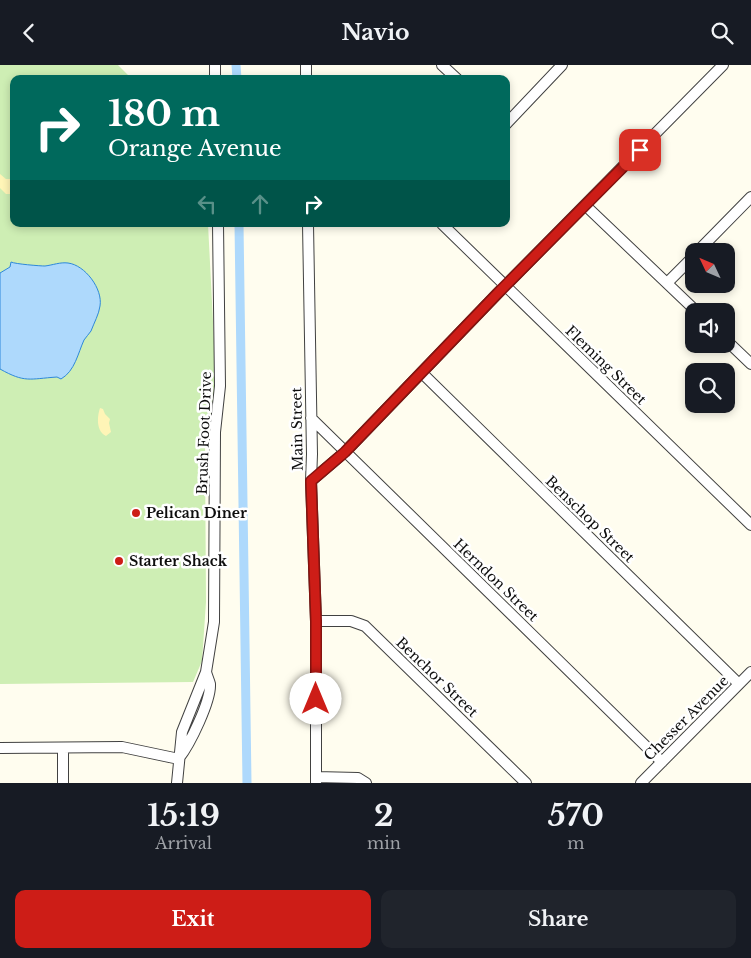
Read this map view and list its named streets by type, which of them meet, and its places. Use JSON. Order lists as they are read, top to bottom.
{
  "streets": {
    "street": [
      "Fleming Street",
      "Main Street",
      "Brush Foot Drive",
      "Benschop Street",
      "Herndon Street",
      "Benchor Street",
      "Chesser Avenue"
    ]
  },
  "crossings": [
    ["Main Street", "Herndon Street"],
    ["Main Street", "Benchor Street"],
    ["Benschop Street", "Chesser Avenue"],
    ["Herndon Street", "Chesser Avenue"]
  ],
  "places": ["Pelican Diner", "Starter Shack"],
  "north": "top left",
  "page": {
    "header": "Navio",
    "turn": ["180 m", "Orange Avenue"],
    "eta": [
      "15:19",
      "Arrival",
      "2",
      "min",
      "570",
      "m"
    ],
    "buttons": ["Exit", "Share"]
  }
}
